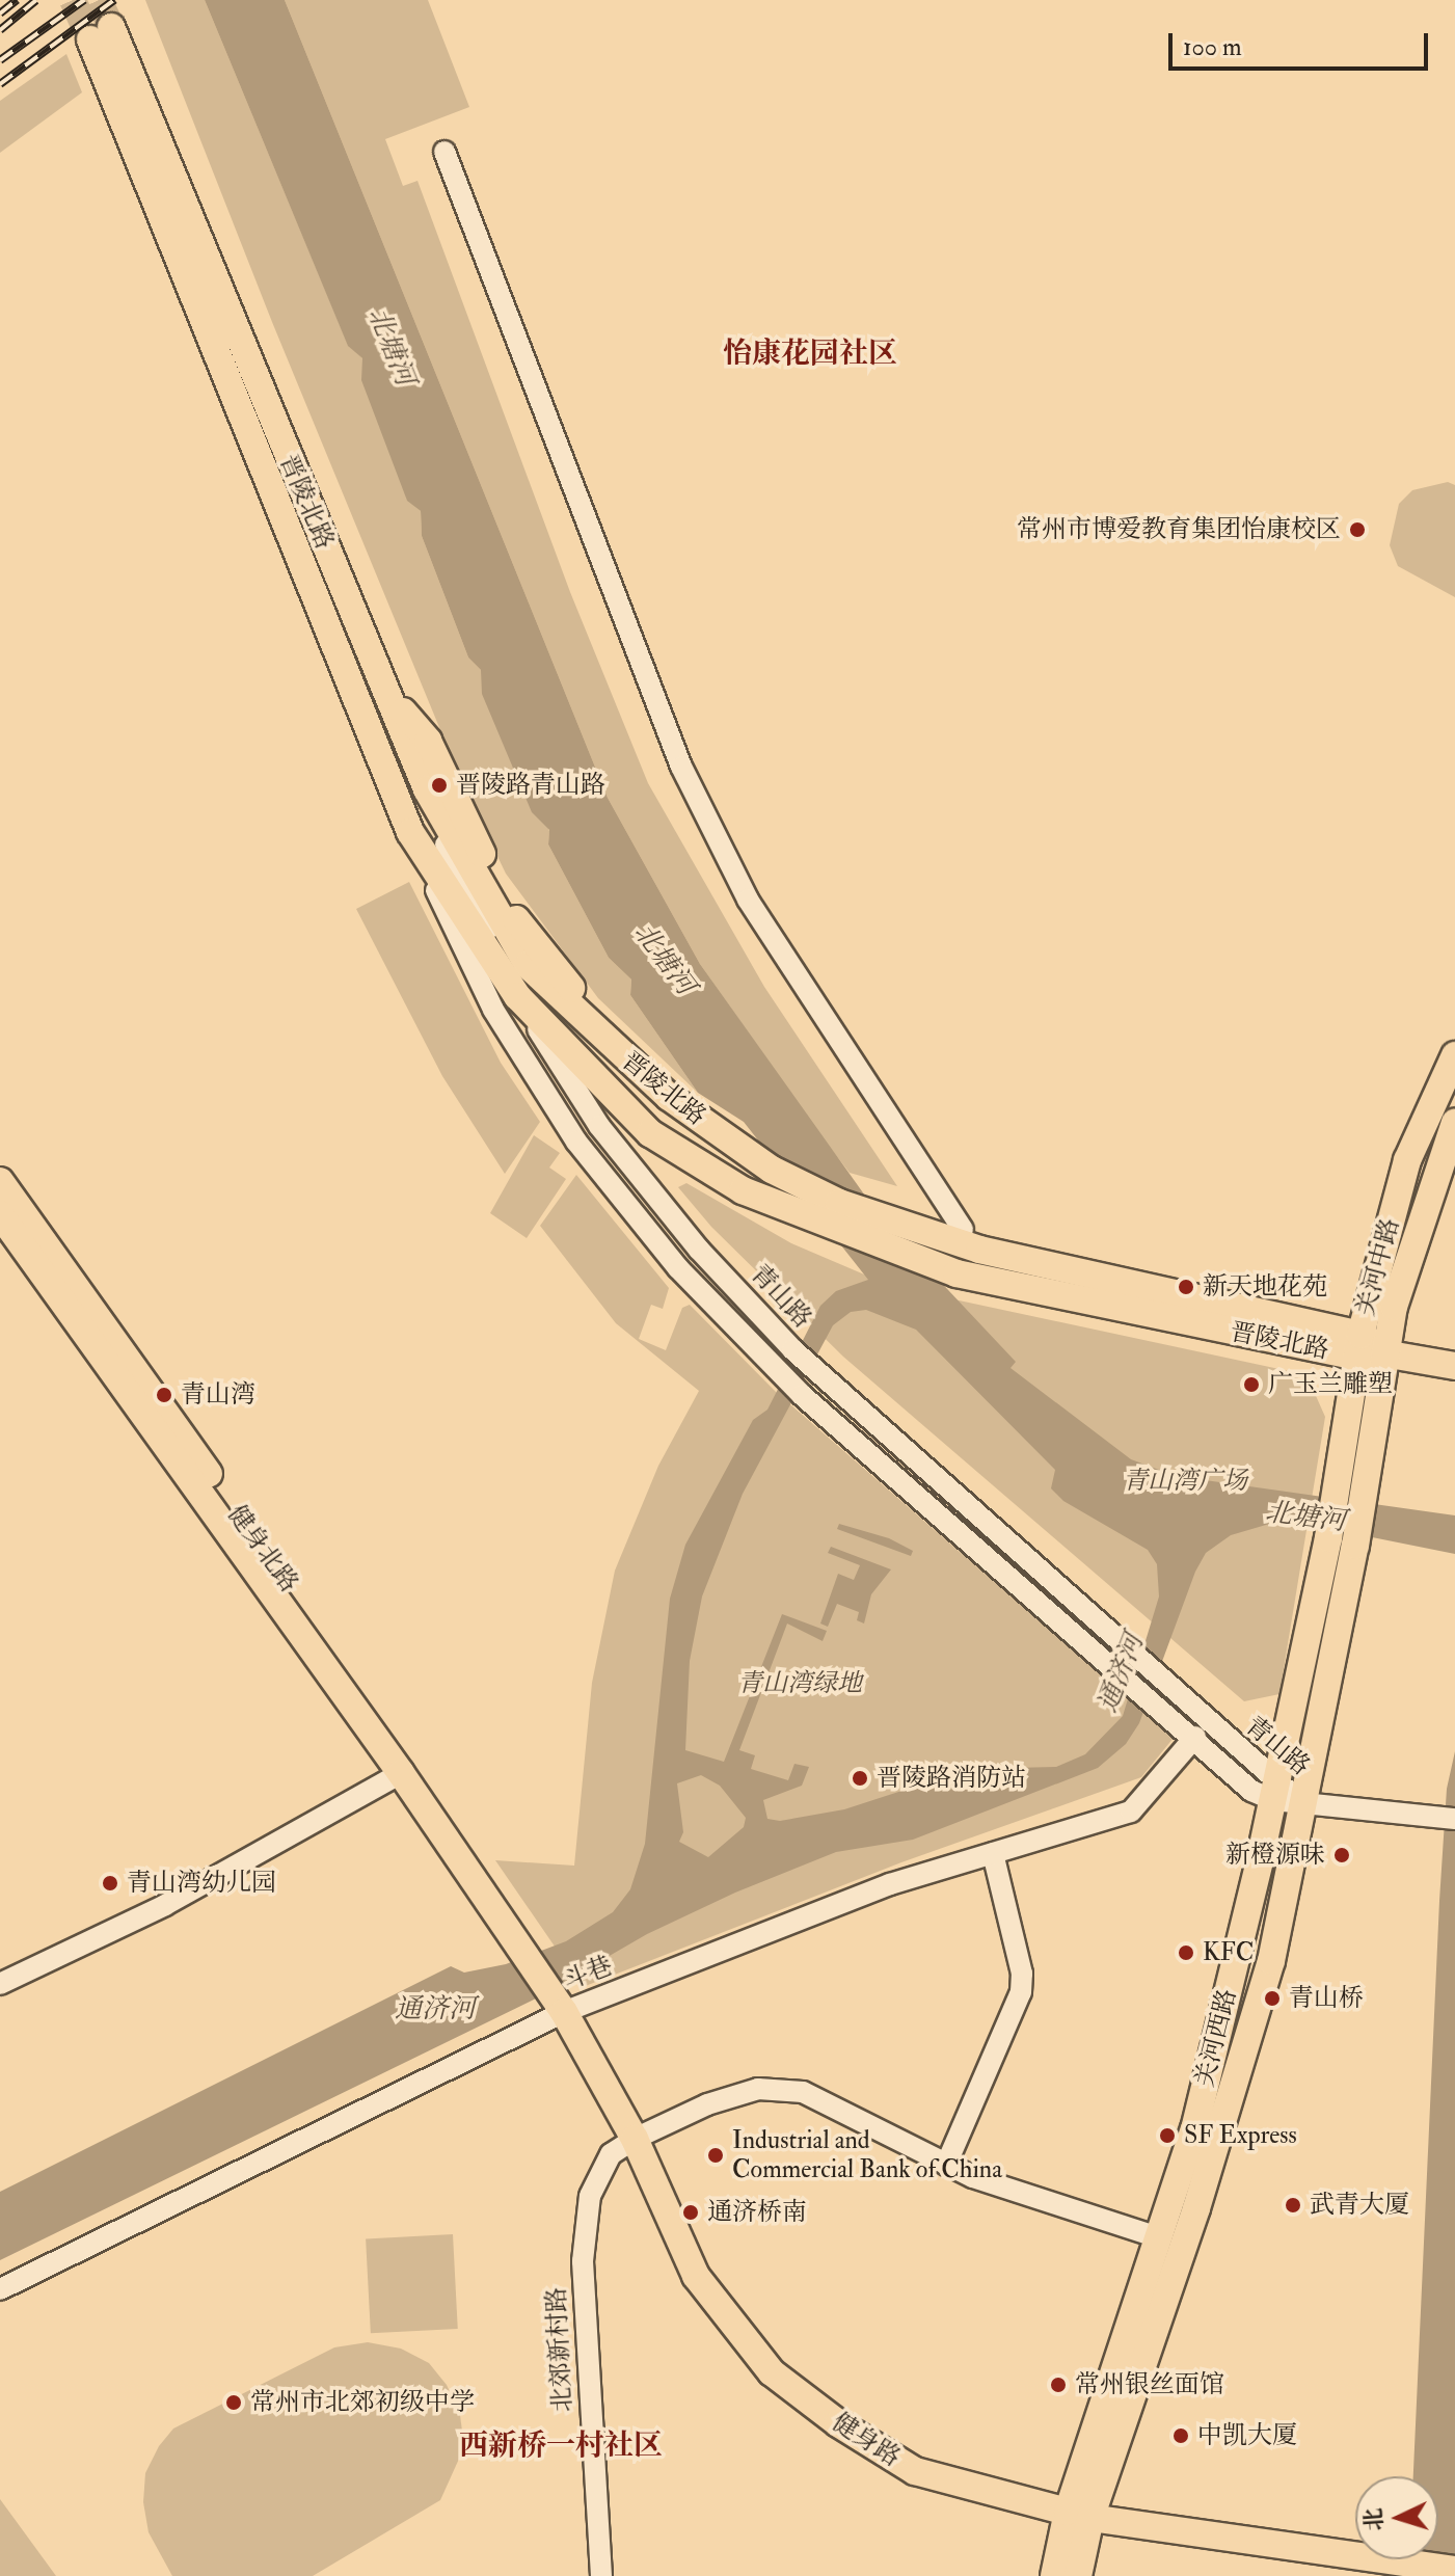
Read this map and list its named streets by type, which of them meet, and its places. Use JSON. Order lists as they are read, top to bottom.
{
  "streets": {
    "main road": [
      "晋陵北路",
      "关河中路",
      "健身北路",
      "关河西路",
      "健身路"
    ],
    "street": ["青山路", "斗巷", "北郊新村路"]
  },
  "crossings": [
    ["晋陵北路", "关河中路"],
    ["晋陵北路", "青山路"],
    ["关河中路", "关河西路"],
    ["青山路", "斗巷"],
    ["青山路", "关河西路"],
    ["健身北路", "健身路"],
    ["斗巷", "健身路"],
    ["关河西路", "北郊新村路"],
    ["关河西路", "健身路"],
    ["北郊新村路", "健身路"]
  ],
  "districts": ["怡康花园社区", "西新桥一村社区"],
  "water": ["北塘河", "通济河"],
  "parks": ["青山湾广场", "青山湾绿地"],
  "places": [
    "常州市博爱教育集团怡康校区",
    "晋陵路青山路",
    "新天地花苑",
    "广玉兰雕塑",
    "青山湾",
    "晋陵路消防站",
    "新橙源味",
    "青山湾幼儿园",
    "KFC",
    "青山桥",
    "SF Express",
    "Industrial and Commercial Bank of China",
    "武青大厦",
    "通济桥南",
    "常州银丝面馆",
    "常州市北郊初级中学",
    "中凯大厦"
  ],
  "scale_bar": "100 m",
  "north": "left"
}
